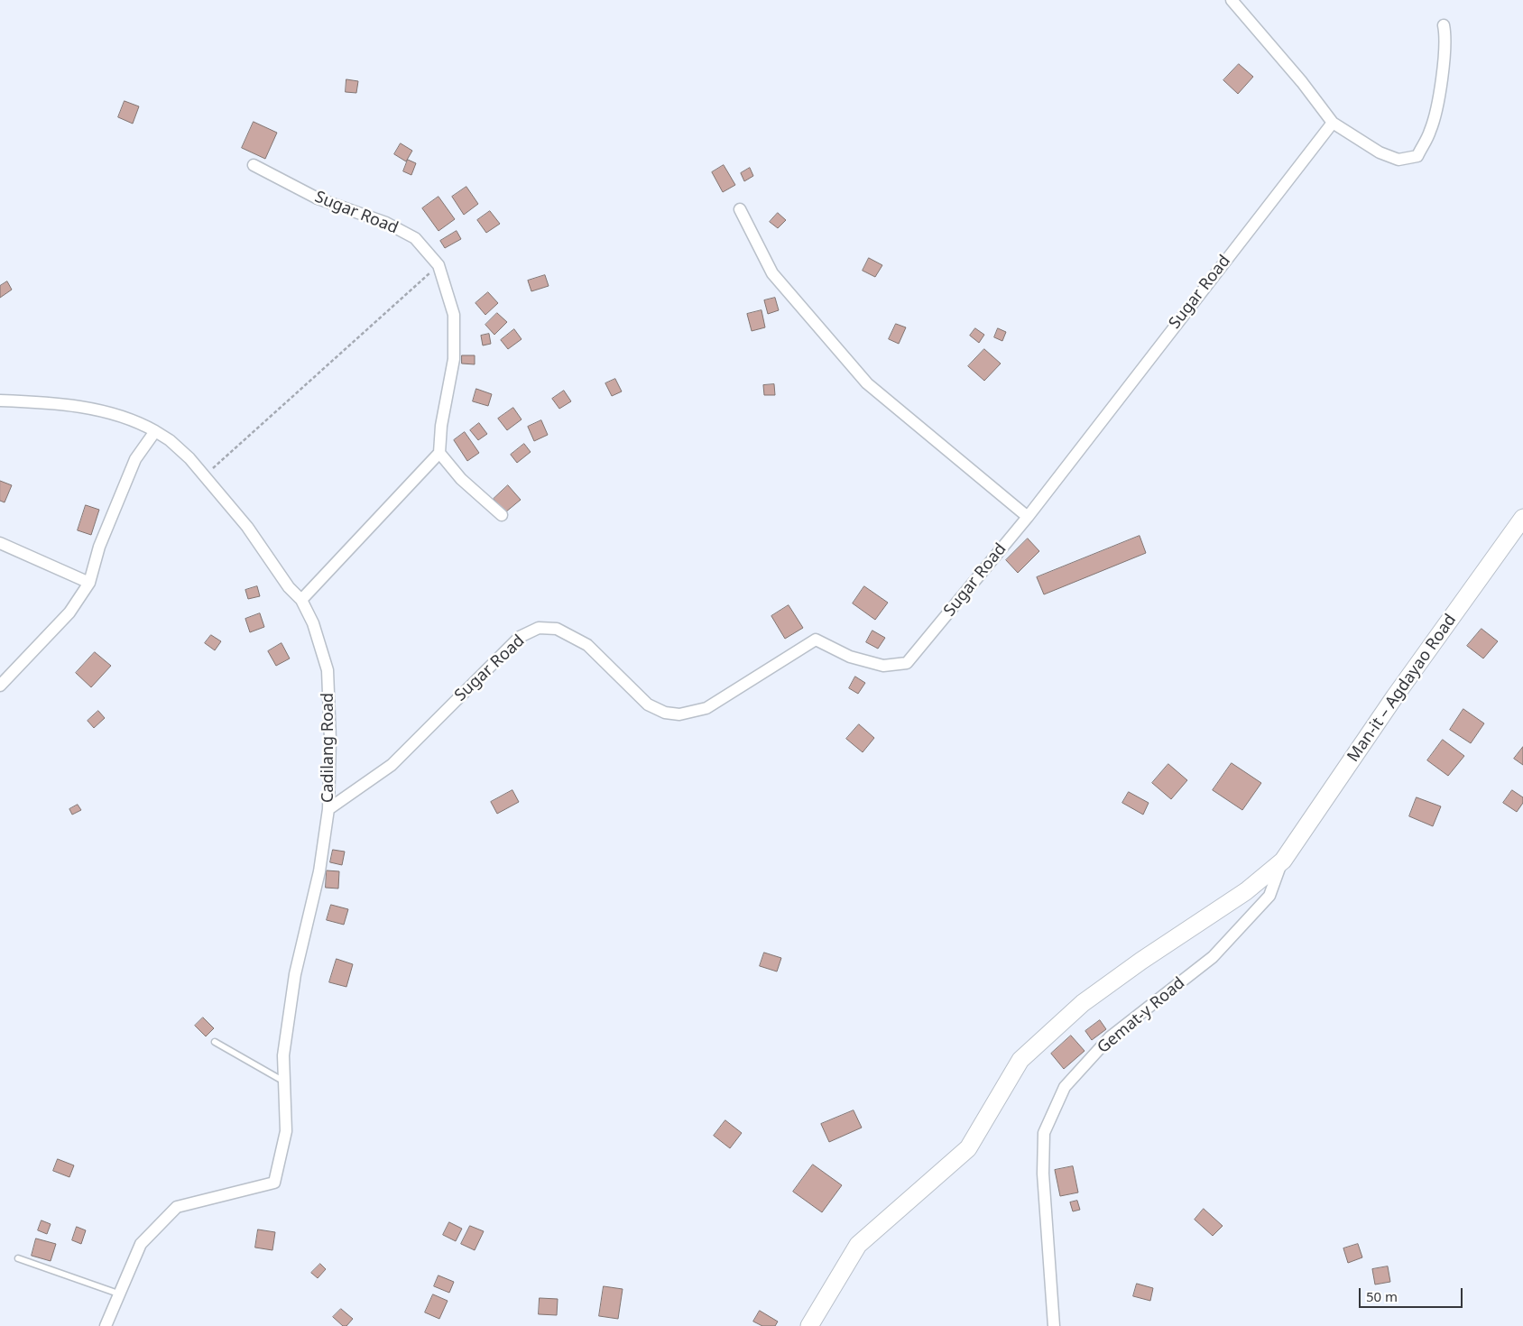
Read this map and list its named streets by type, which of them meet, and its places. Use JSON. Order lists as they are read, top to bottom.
{
  "streets": {
    "street": [
      "Sugar Road",
      "Man-it – Agdayao Road",
      "Cadilang Road",
      "Gemat-y Road"
    ]
  },
  "crossings": [
    ["Sugar Road", "Cadilang Road"],
    ["Man-it – Agdayao Road", "Gemat-y Road"]
  ],
  "scale_bar": "50 m"
}
